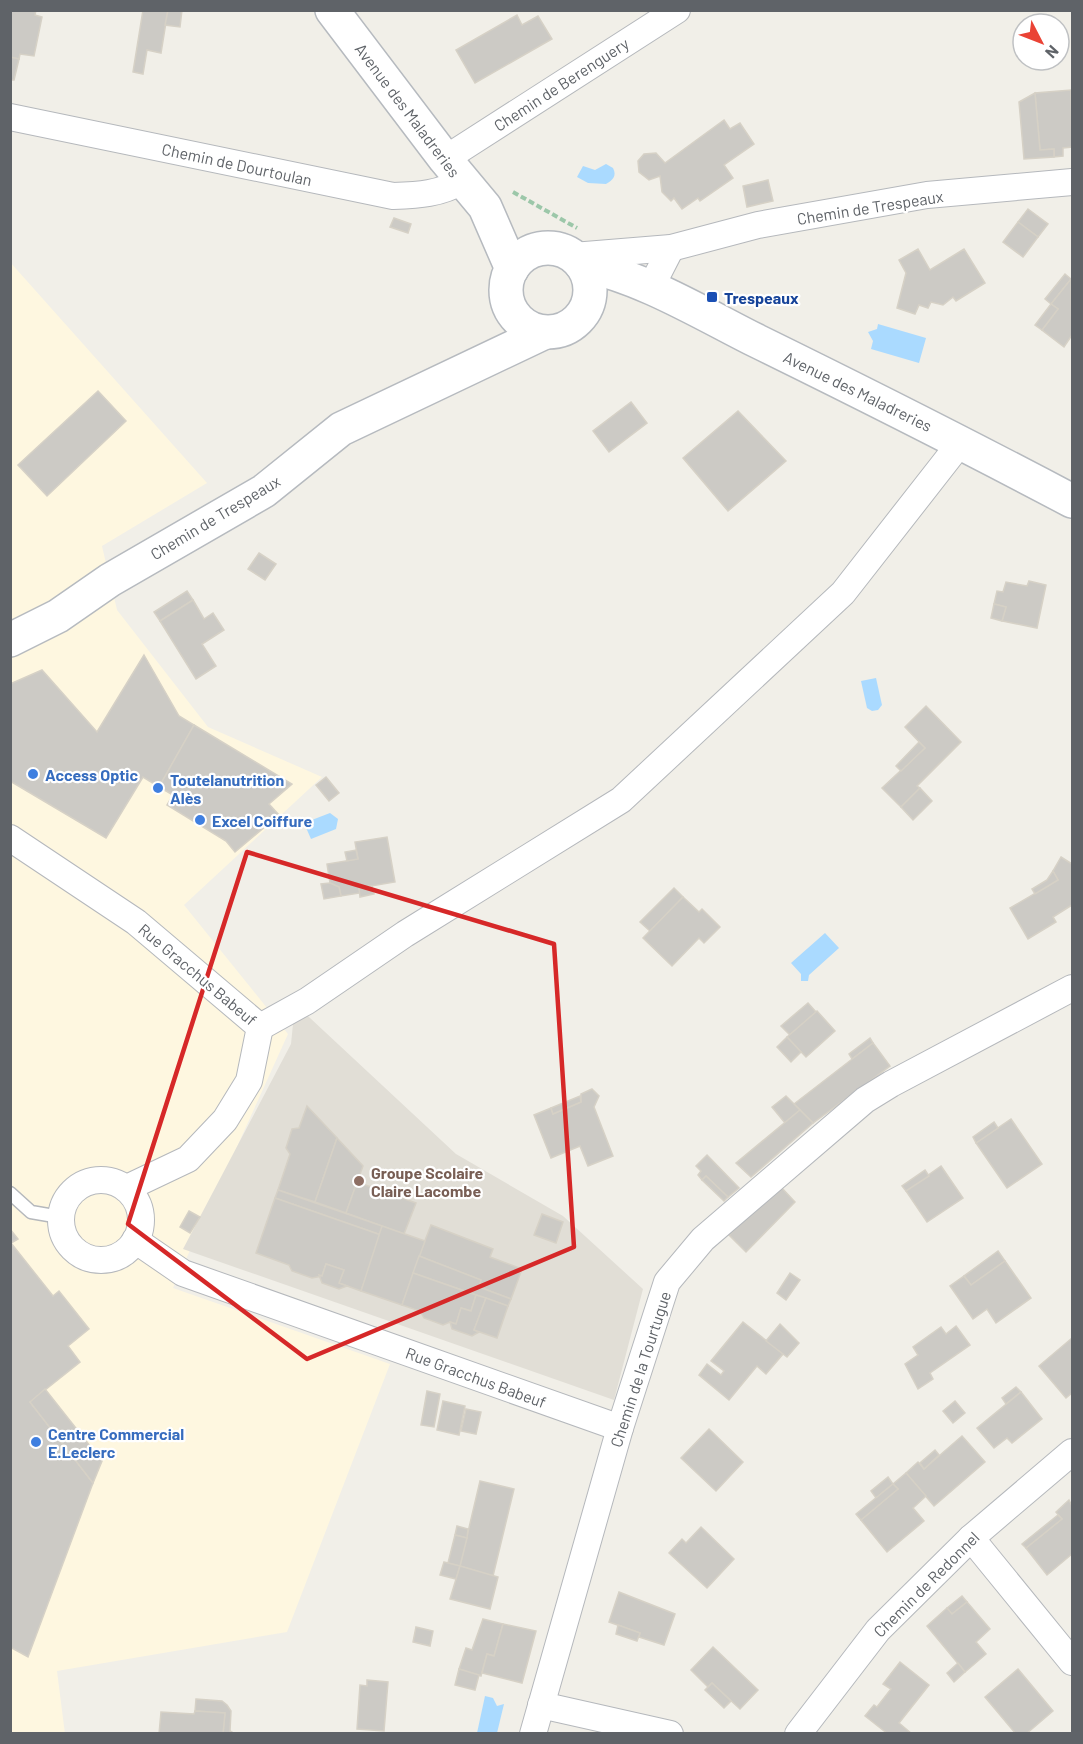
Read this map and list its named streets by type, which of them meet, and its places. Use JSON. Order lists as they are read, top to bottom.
{
  "streets": {
    "street": [
      "Chemin de Berenguery",
      "Avenue des Maladreries",
      "Chemin de Dourtoulan",
      "Chemin de Trespeaux",
      "Rue Gracchus Babeuf",
      "Chemin de la Tourtugue",
      "Chemin de Redonnel"
    ]
  },
  "crossings": [
    ["Chemin de Berenguery", "Avenue des Maladreries"],
    ["Chemin de Berenguery", "Chemin de Dourtoulan"],
    ["Avenue des Maladreries", "Chemin de Dourtoulan"],
    ["Avenue des Maladreries", "Chemin de Trespeaux"],
    ["Rue Gracchus Babeuf", "Chemin de la Tourtugue"]
  ],
  "places": {
    "transit": ["Trespeaux"],
    "other": [
      "Access Optic",
      "Toutelanutrition Alès",
      "Excel Coiffure",
      "Groupe Scolaire Claire Lacombe",
      "Centre Commercial E.Leclerc"
    ]
  },
  "north": "bottom right"
}
